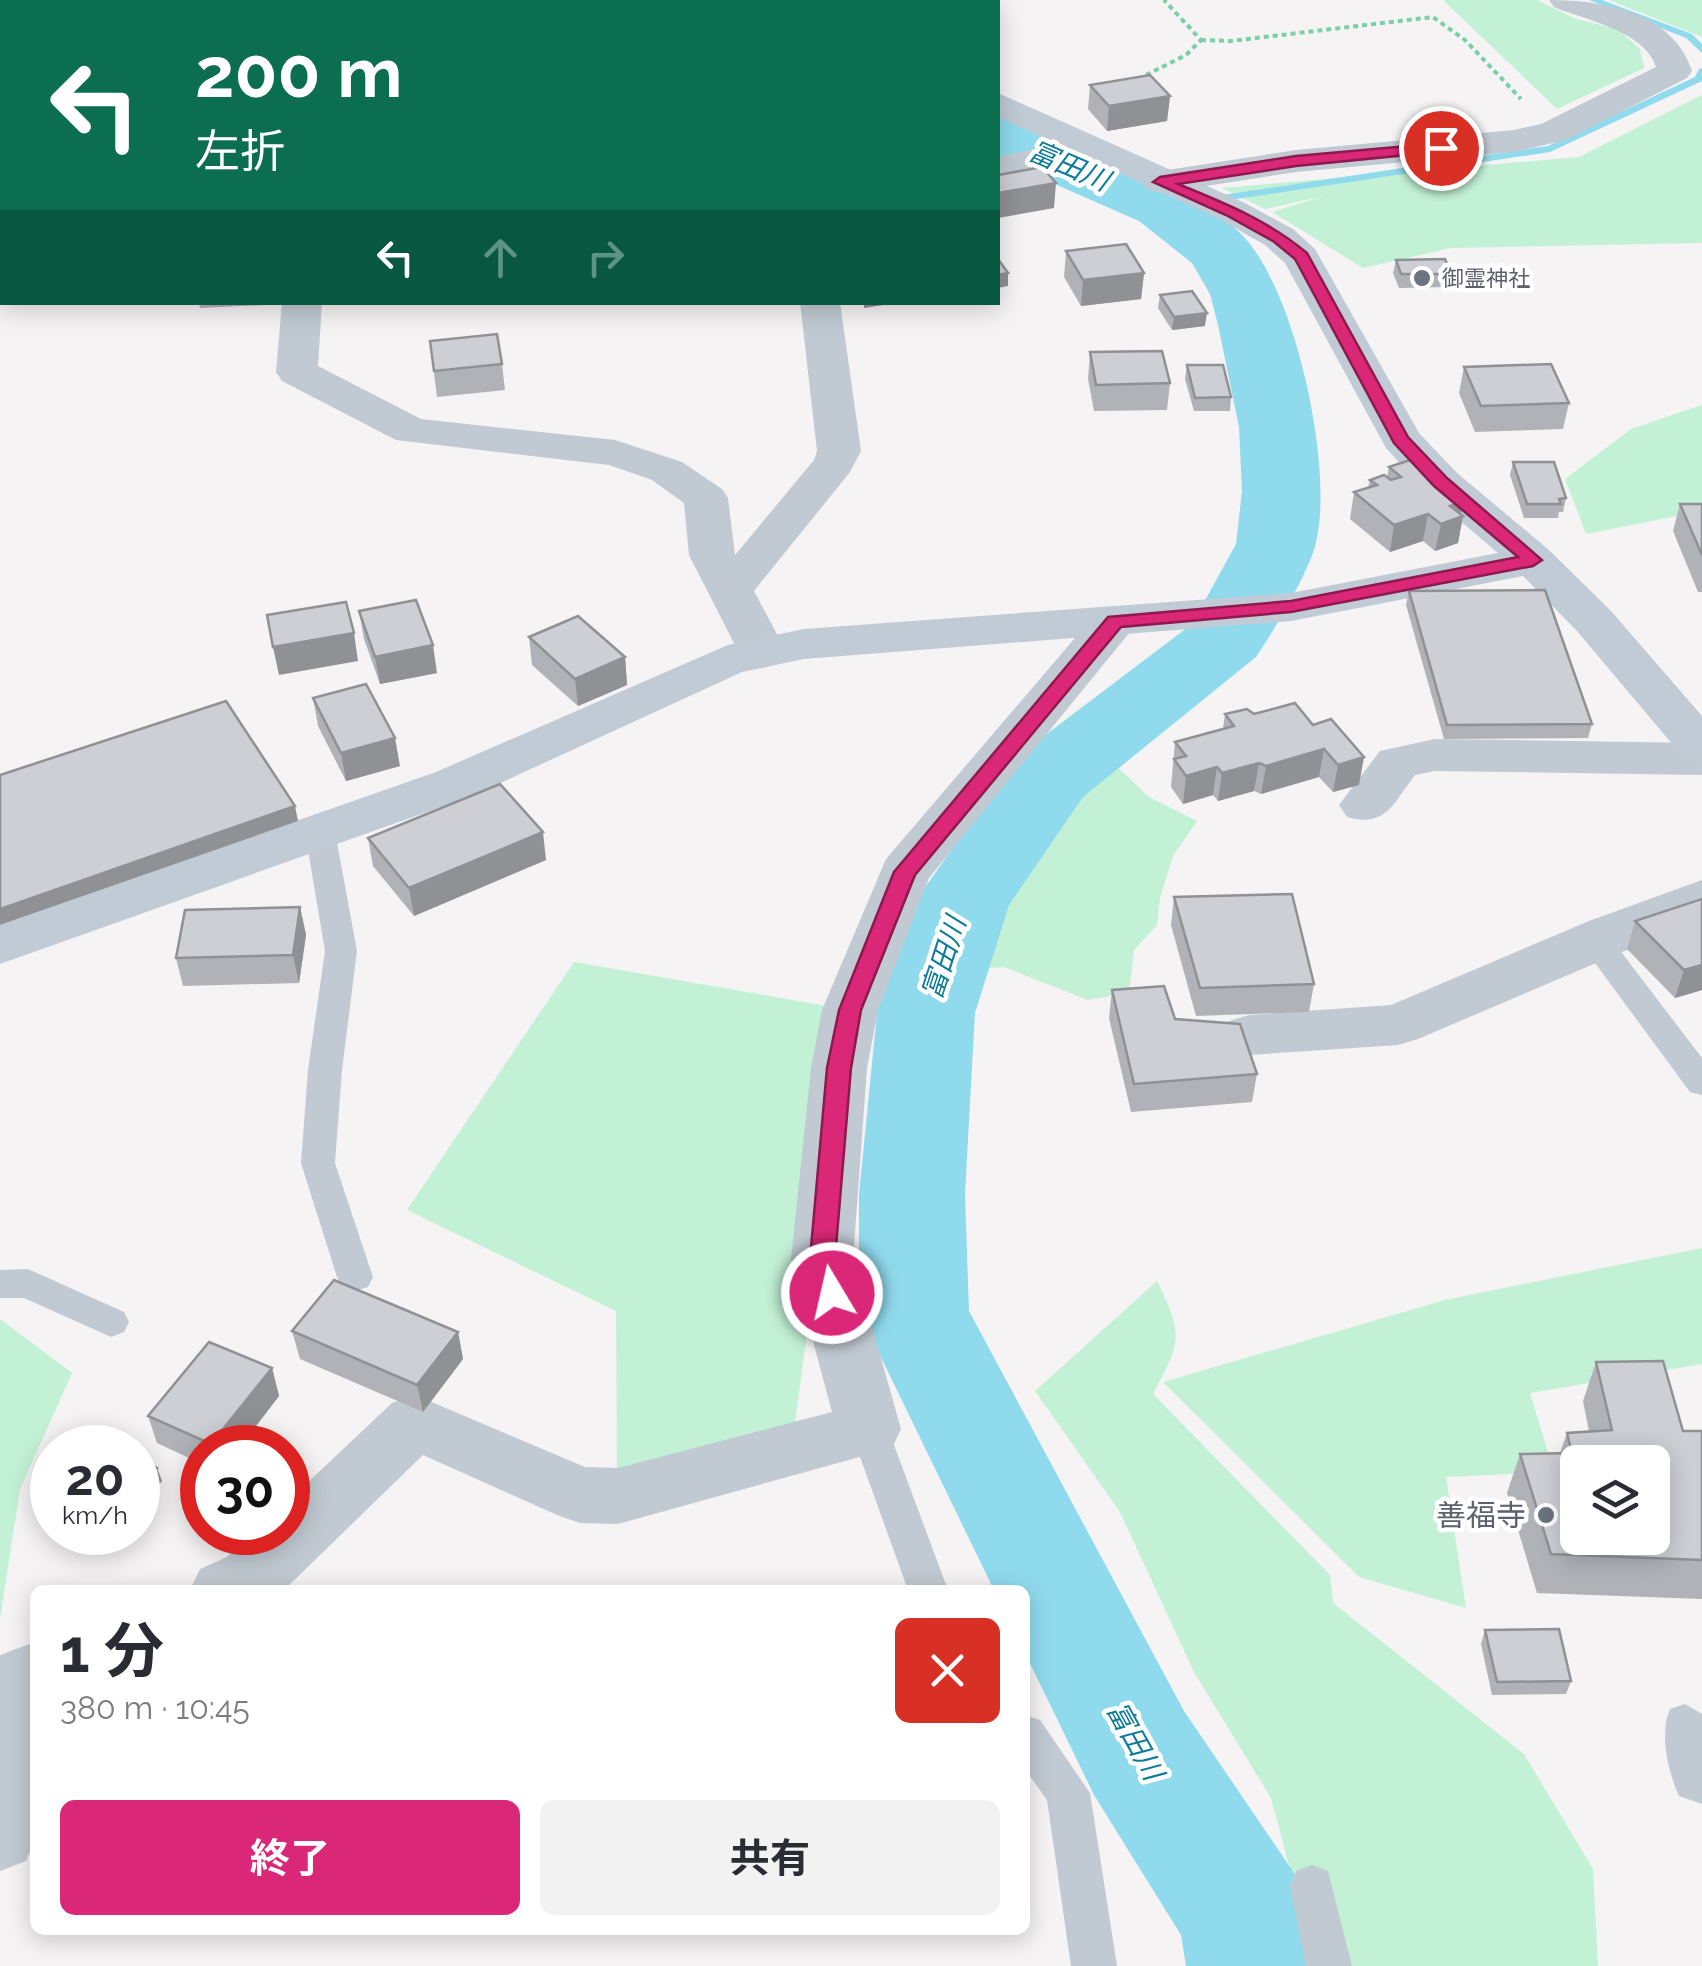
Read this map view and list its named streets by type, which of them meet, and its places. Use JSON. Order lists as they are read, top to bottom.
{
  "water": ["富田川"],
  "places": ["御霊神社", "善福寺"],
  "page": {
    "turn": ["200 m", "左折"],
    "speed": "20 km/h",
    "limit": "30",
    "heading": ["1 分", "380 m · 10:45"],
    "buttons": ["終了", "共有"]
  }
}
